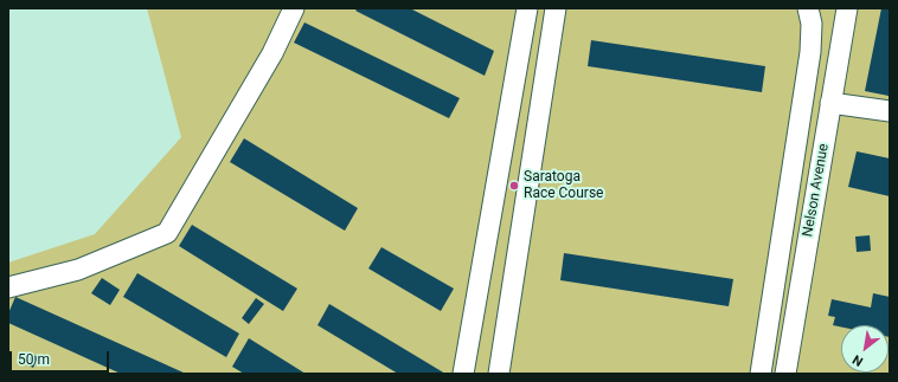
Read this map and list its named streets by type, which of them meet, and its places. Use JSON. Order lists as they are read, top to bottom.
{
  "streets": {
    "street": ["Nelson Avenue"]
  },
  "places": ["Saratoga Race Course"],
  "scale_bar": "50 m",
  "north": "bottom left"
}
